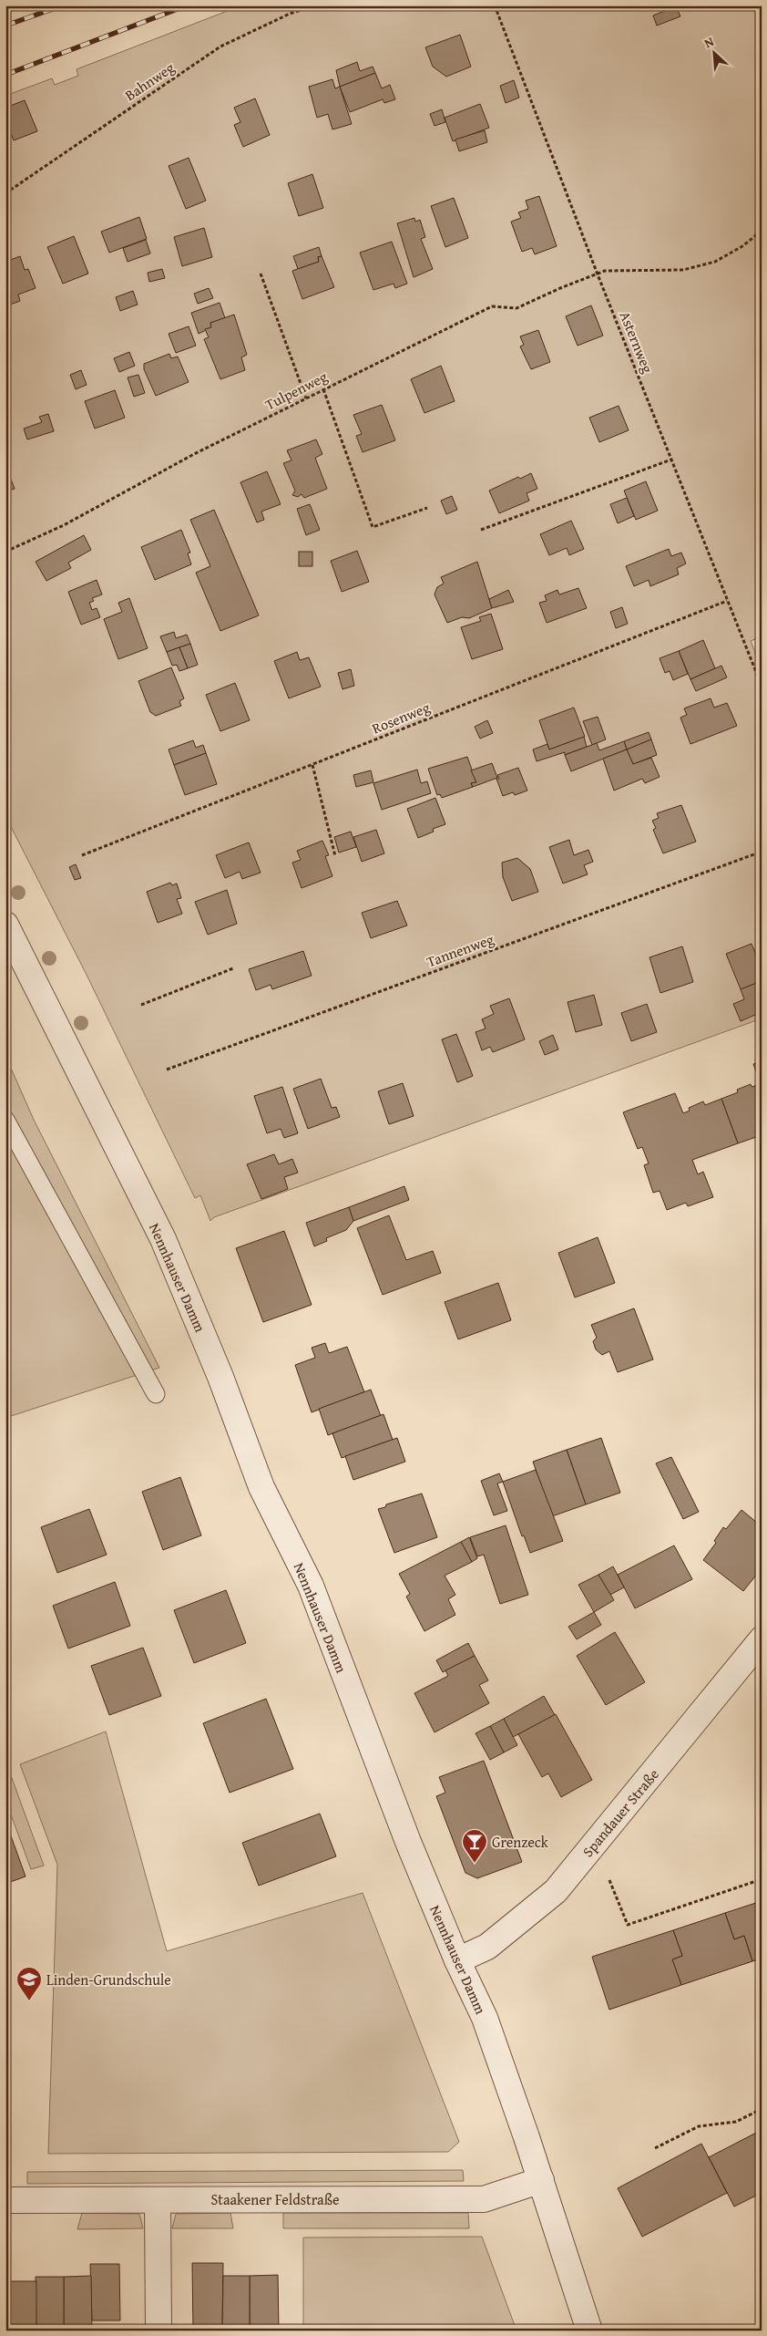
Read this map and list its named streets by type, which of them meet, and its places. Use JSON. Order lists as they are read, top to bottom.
{
  "streets": {
    "street": ["Nennhauser Damm", "Spandauer Straße", "Staakener Feldstraße"],
    "path": [
      "Bahnweg",
      "Asternweg",
      "Tulpenweg",
      "Rosenweg",
      "Tannenweg"
    ]
  },
  "crossings": [
    ["Asternweg", "Tulpenweg"],
    ["Asternweg", "Rosenweg"],
    ["Nennhauser Damm", "Spandauer Straße"],
    ["Nennhauser Damm", "Staakener Feldstraße"]
  ],
  "places": {
    "bar": ["Grenzeck"],
    "school or university": ["Linden-Grundschule"]
  },
  "north": "top left"
}
